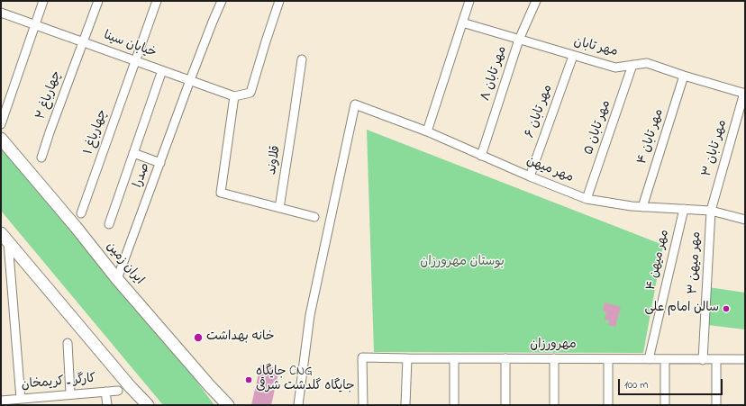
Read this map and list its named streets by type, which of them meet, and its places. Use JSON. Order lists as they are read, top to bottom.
{
  "streets": {
    "main road": ["ایران زمین"],
    "street": [
      "خیابان سینا",
      "مهر تابان",
      "مهر تابان ۸",
      "چهارباغ ۲",
      "مهر تابان ۶",
      "مهر تابان ۵",
      "چهارباغ ۱",
      "مهر تابان ۴",
      "مهر تابان ۳",
      "قلاوند",
      "مهر میهن",
      "صدرا",
      "مهر میهن ۴",
      "مهر میهن ۳",
      "مهرورزان",
      "کارگر ـ کریمخان"
    ]
  },
  "crossings": [
    ["خیابان سینا", "چهارباغ ۲"],
    ["خیابان سینا", "چهارباغ ۱"],
    ["خیابان سینا", "صدرا"],
    ["مهر تابان", "مهر تابان ۸"],
    ["مهر تابان", "مهر تابان ۶"],
    ["مهر تابان", "مهر تابان ۵"],
    ["مهر تابان", "مهر تابان ۴"],
    ["مهر تابان", "مهر تابان ۳"],
    ["مهر تابان ۸", "مهر میهن"],
    ["مهر تابان ۶", "مهر میهن"],
    ["مهر تابان ۵", "مهر میهن"],
    ["مهر تابان ۴", "مهر میهن"],
    ["مهر تابان ۳", "مهر میهن"],
    ["مهر تابان ۳", "مهر میهن ۳"],
    ["مهر میهن", "مهر میهن ۴"],
    ["مهر میهن", "مهر میهن ۳"],
    ["صدرا", "ایران زمین"],
    ["مهر میهن ۴", "مهرورزان"],
    ["مهر میهن ۳", "مهرورزان"]
  ],
  "parks": ["بوستان مهرورزان"],
  "places": ["سالن امام علی", "خانه بهداشت", "جایگاه CNG جایگاه گلدشت شرقی"],
  "scale_bar": "100 m"
}
